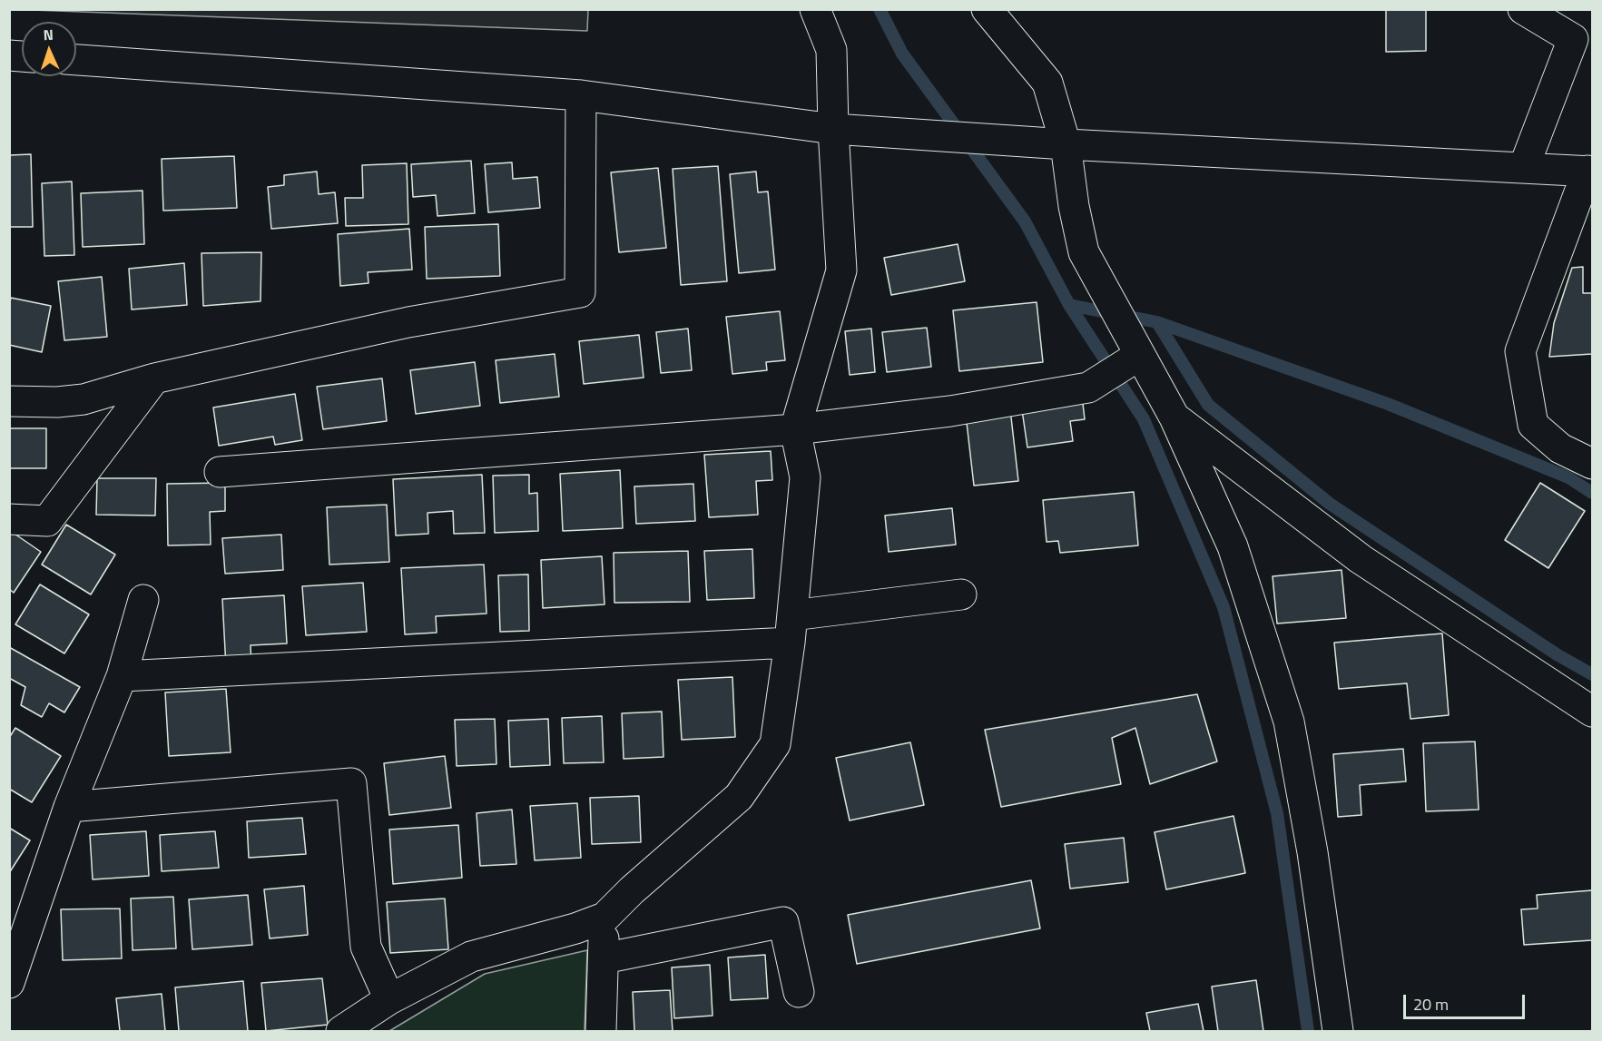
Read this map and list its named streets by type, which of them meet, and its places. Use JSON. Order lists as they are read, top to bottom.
{
  "scale_bar": "20 m",
  "north": "top"
}
